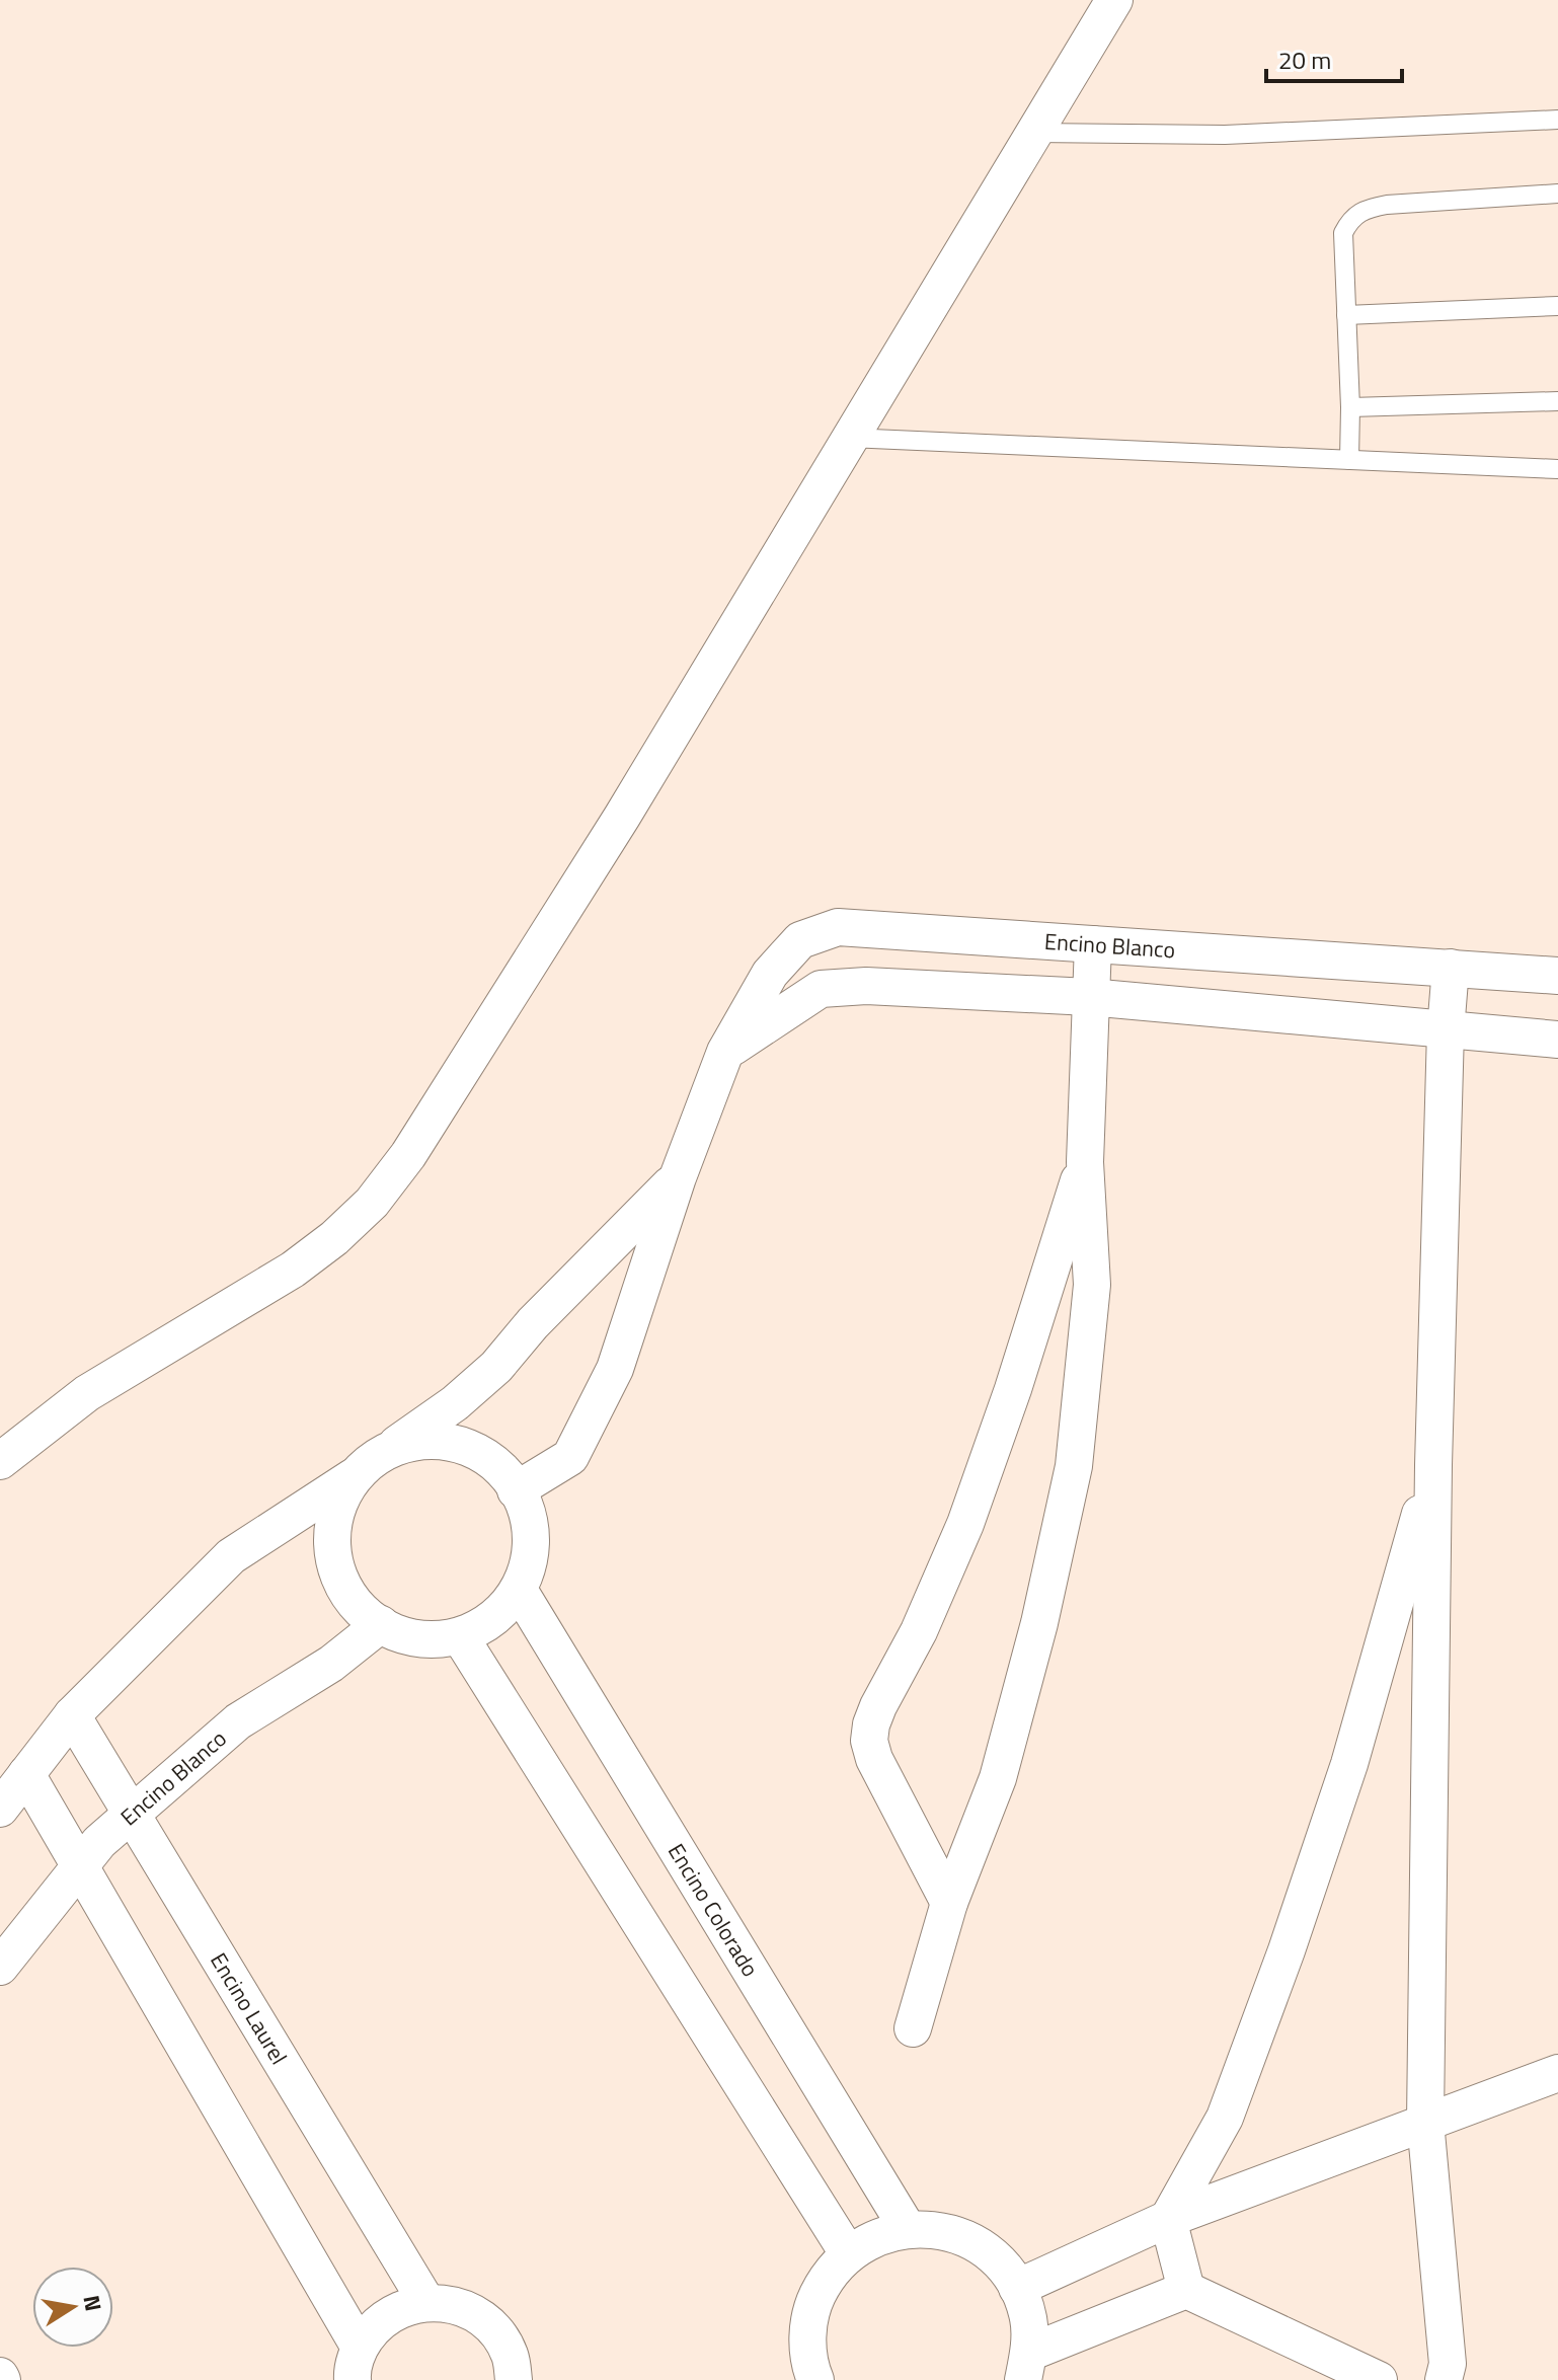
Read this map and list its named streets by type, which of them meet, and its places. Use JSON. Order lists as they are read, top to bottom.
{
  "streets": {
    "street": ["Encino Blanco", "Encino Colorado", "Encino Laurel"]
  },
  "crossings": [
    ["Encino Blanco", "Encino Colorado"],
    ["Encino Blanco", "Encino Laurel"]
  ],
  "scale_bar": "20 m",
  "north": "right"
}
